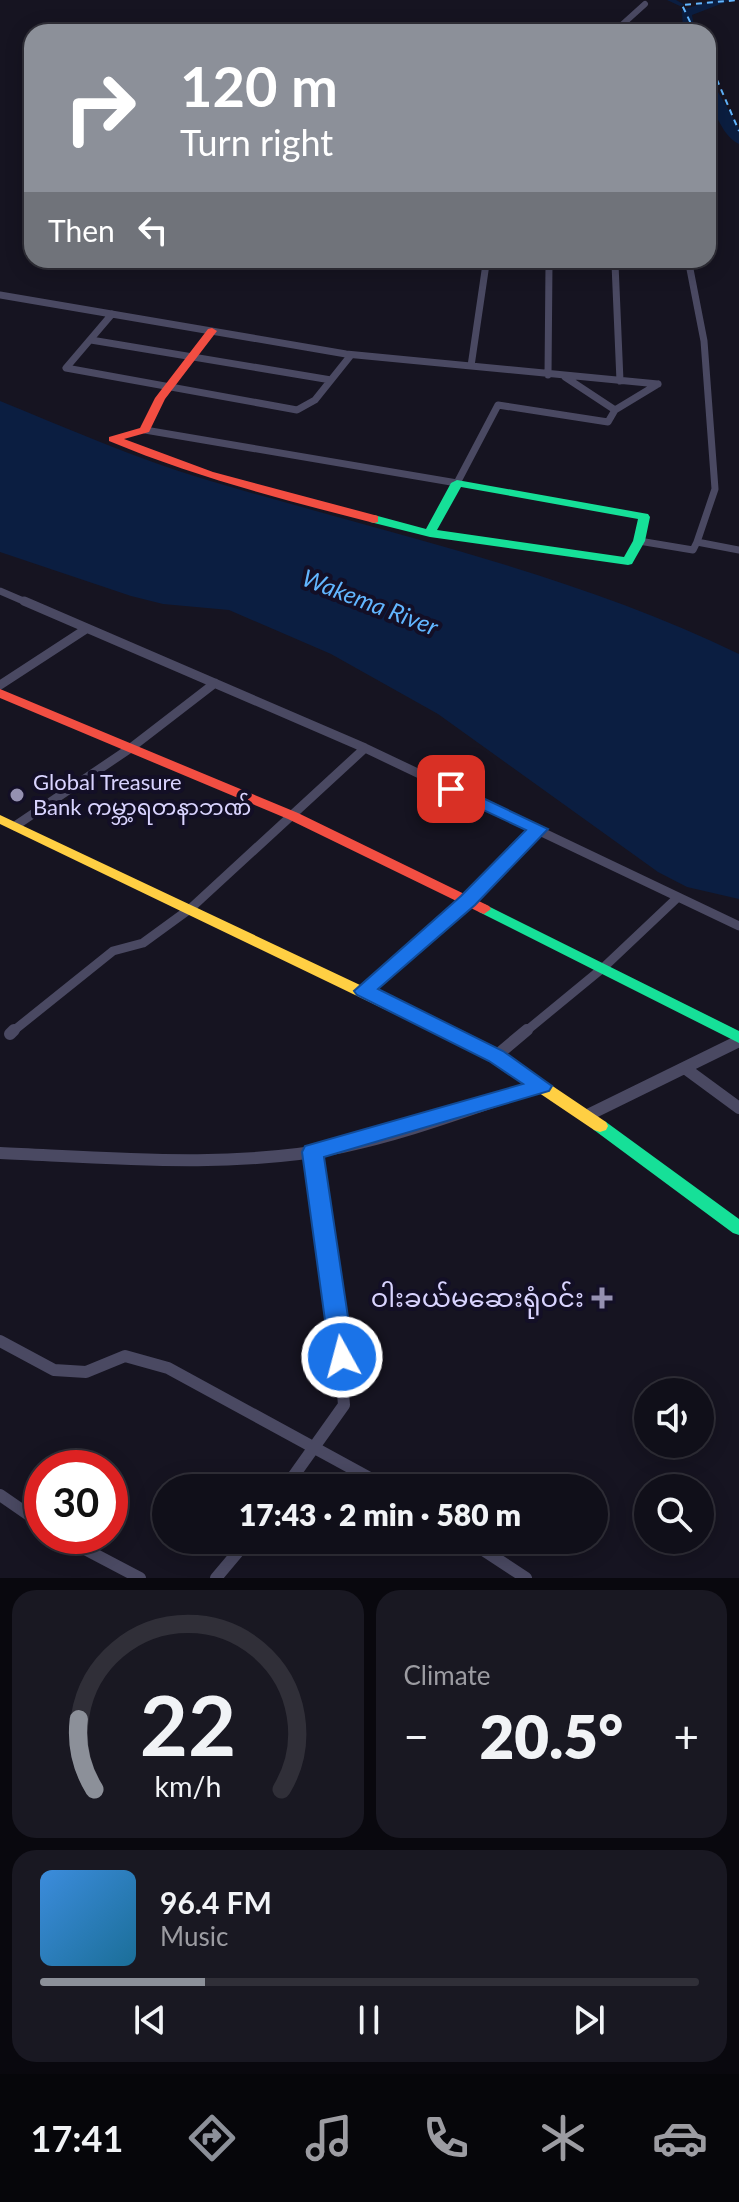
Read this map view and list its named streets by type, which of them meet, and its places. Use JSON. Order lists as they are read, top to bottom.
{
  "water": ["Wakema River"],
  "places": {
    "other": ["Global Treasure Bank ကမ္ဘာ့ရတနာဘဏ်"],
    "health": ["ဝါးခယ်မဆေးရုံဝင်း"]
  },
  "page": {
    "turn": ["120 m", "Turn right"],
    "then": "Then",
    "limit": "30",
    "trip": "17:43 · 2 min · 580 m",
    "tile": "Climate",
    "heat": ["−", "20.5°", "+"],
    "song": ["96.4 FM", "Music"],
    "tabs": "17:41",
    "gauge": ["22", "km/h"]
  }
}
